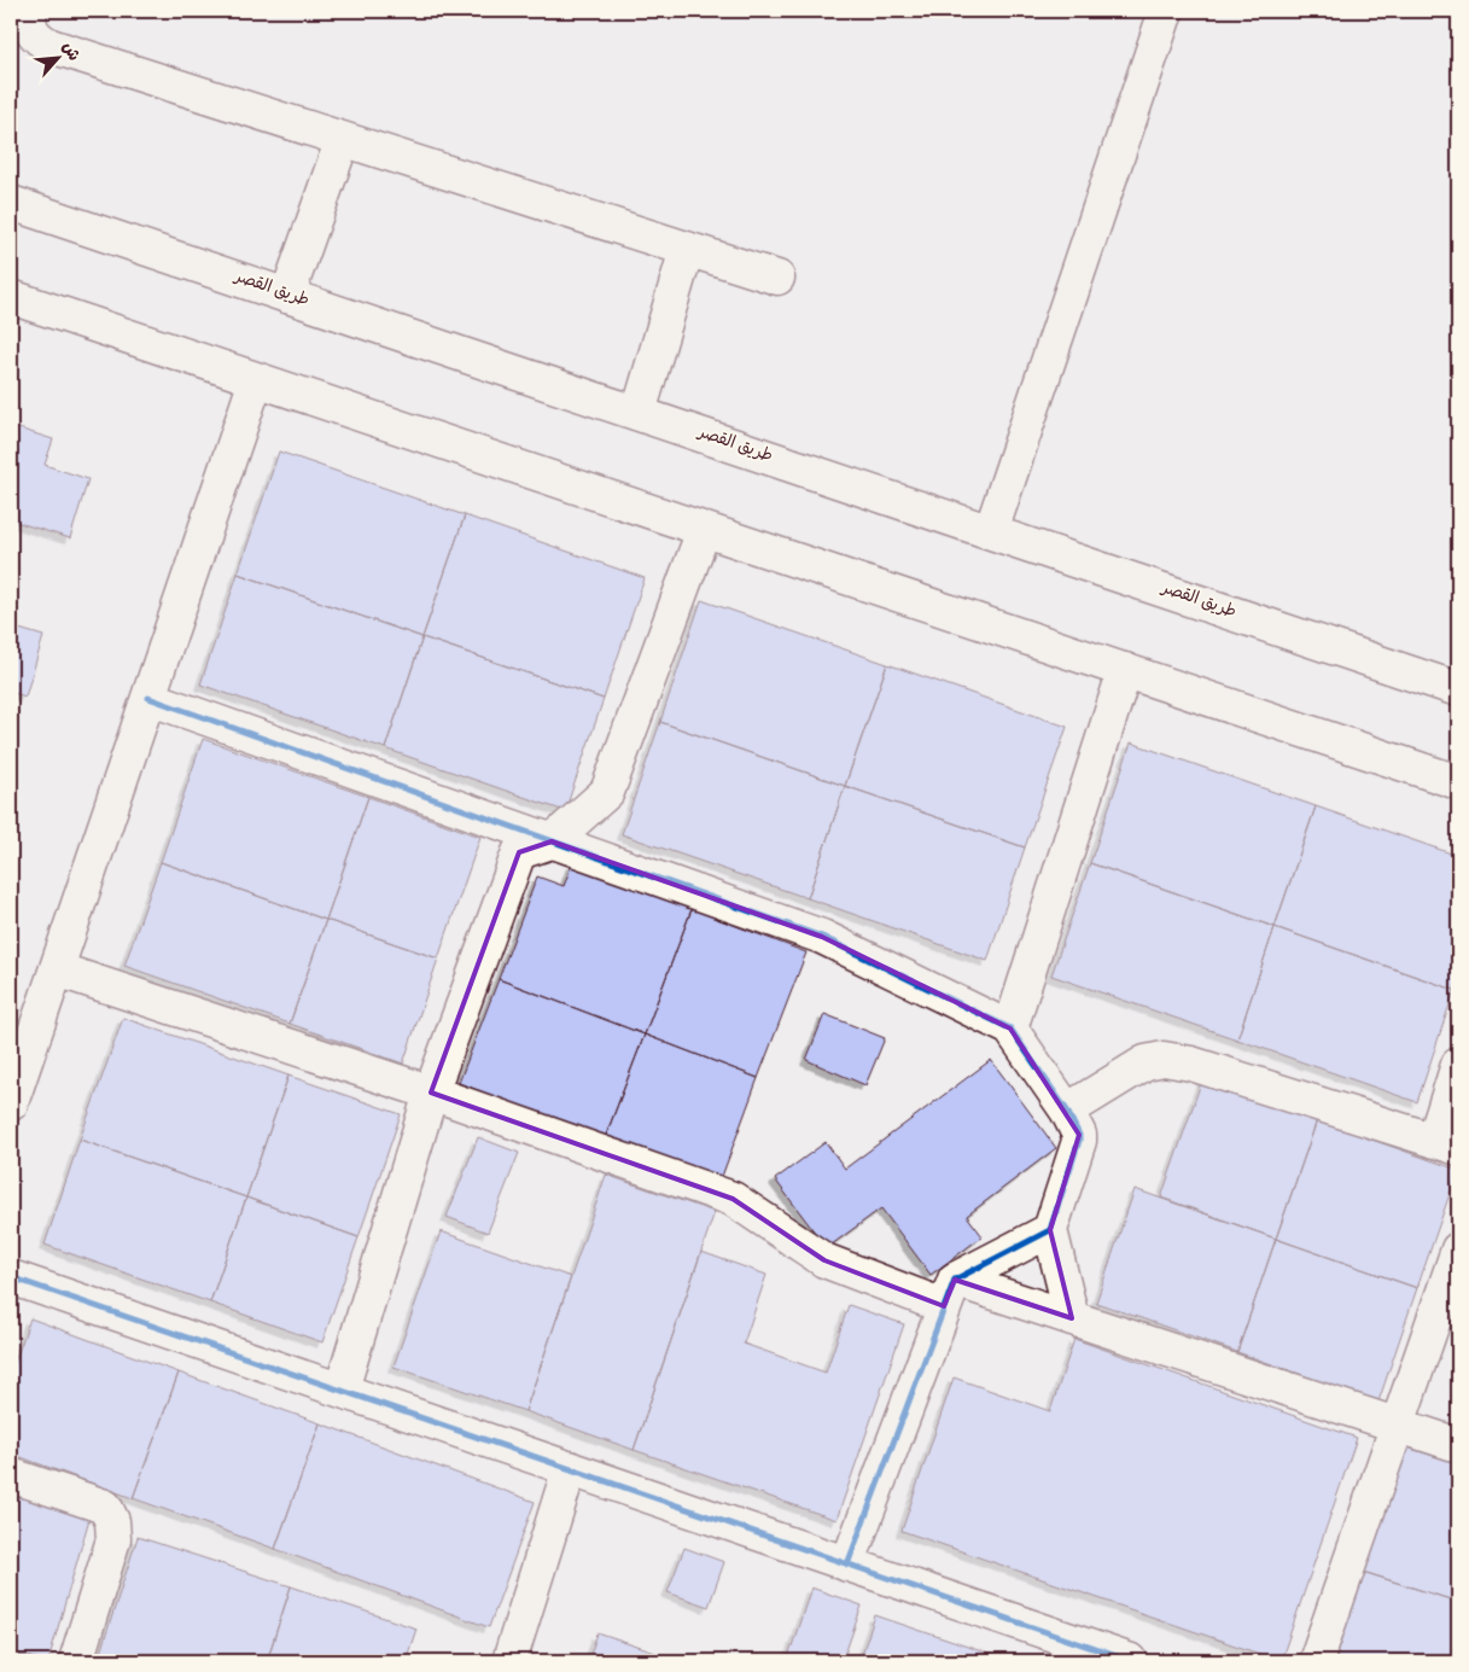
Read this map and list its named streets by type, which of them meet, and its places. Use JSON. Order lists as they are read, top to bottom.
{
  "streets": {
    "street": ["طريق القصر"]
  },
  "north": "top right"
}
